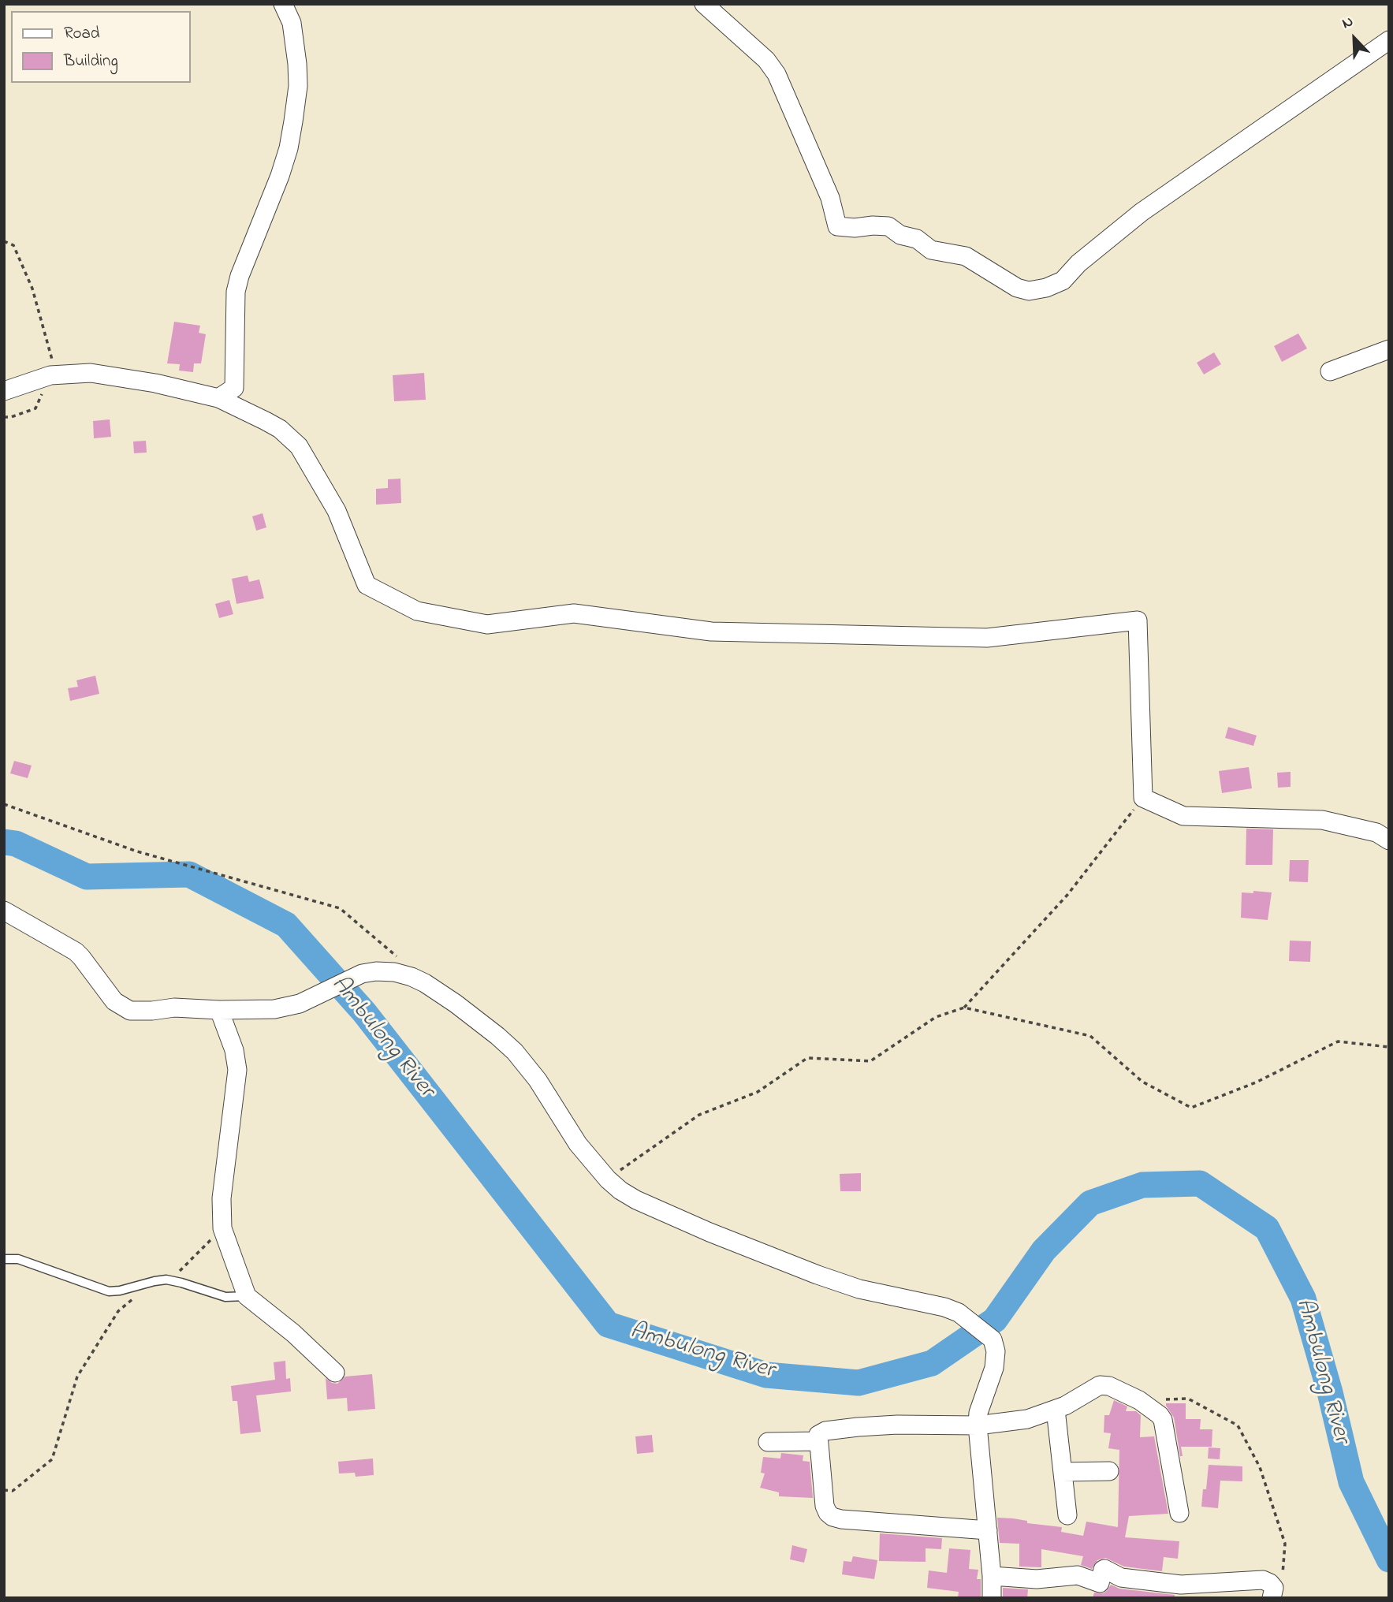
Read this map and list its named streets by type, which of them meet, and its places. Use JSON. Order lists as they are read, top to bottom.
{
  "water": ["Ambulong River"],
  "legend": ["Road", "Building"],
  "north": "top left"
}
